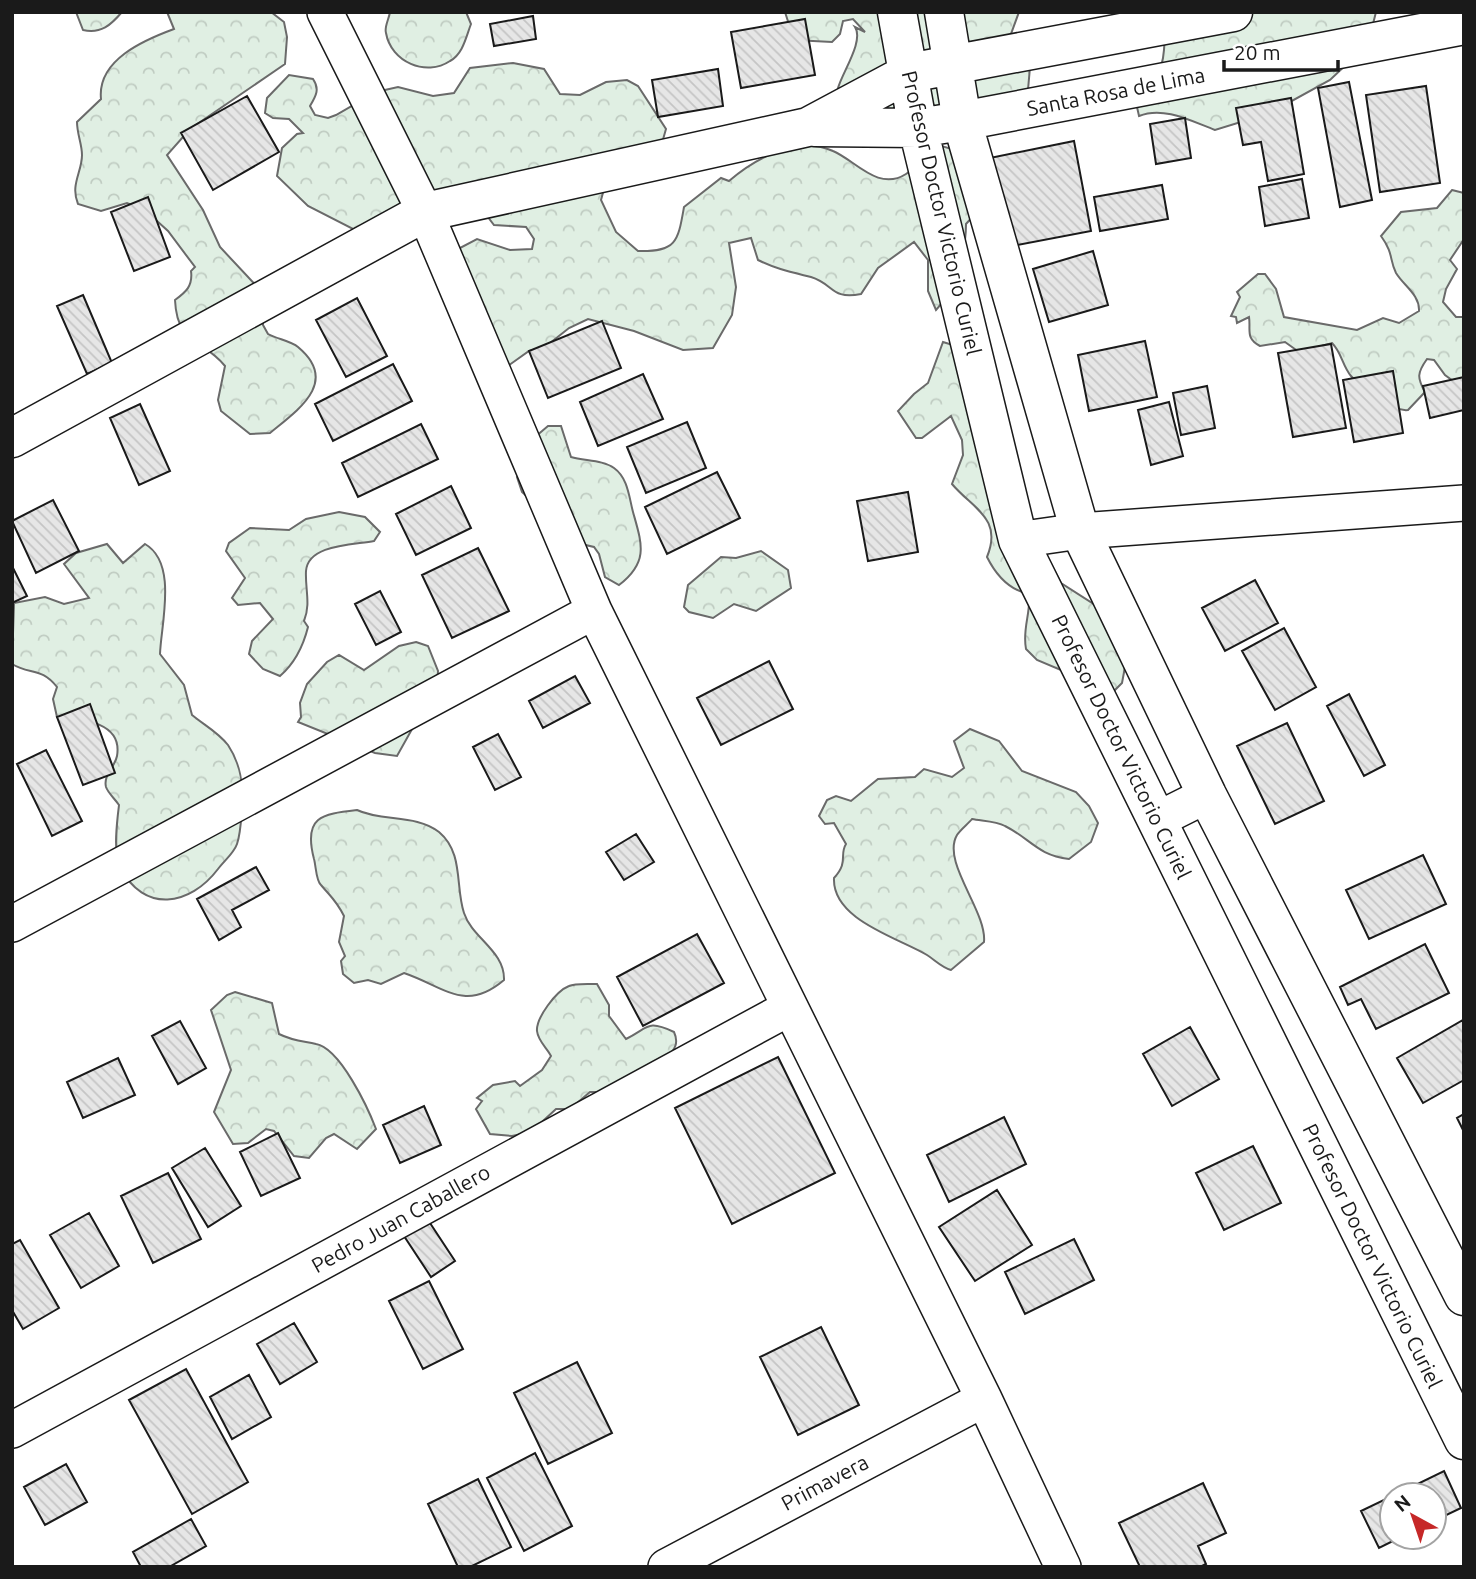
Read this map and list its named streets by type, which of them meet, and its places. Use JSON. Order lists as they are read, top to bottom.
{
  "streets": {
    "main road": ["Santa Rosa de Lima", "Profesor Doctor Victorio Curiel"],
    "street": ["Pedro Juan Caballero", "Primavera"]
  },
  "crossings": [
    ["Santa Rosa de Lima", "Profesor Doctor Victorio Curiel"]
  ],
  "scale_bar": "20 m",
  "north": "top left"
}
